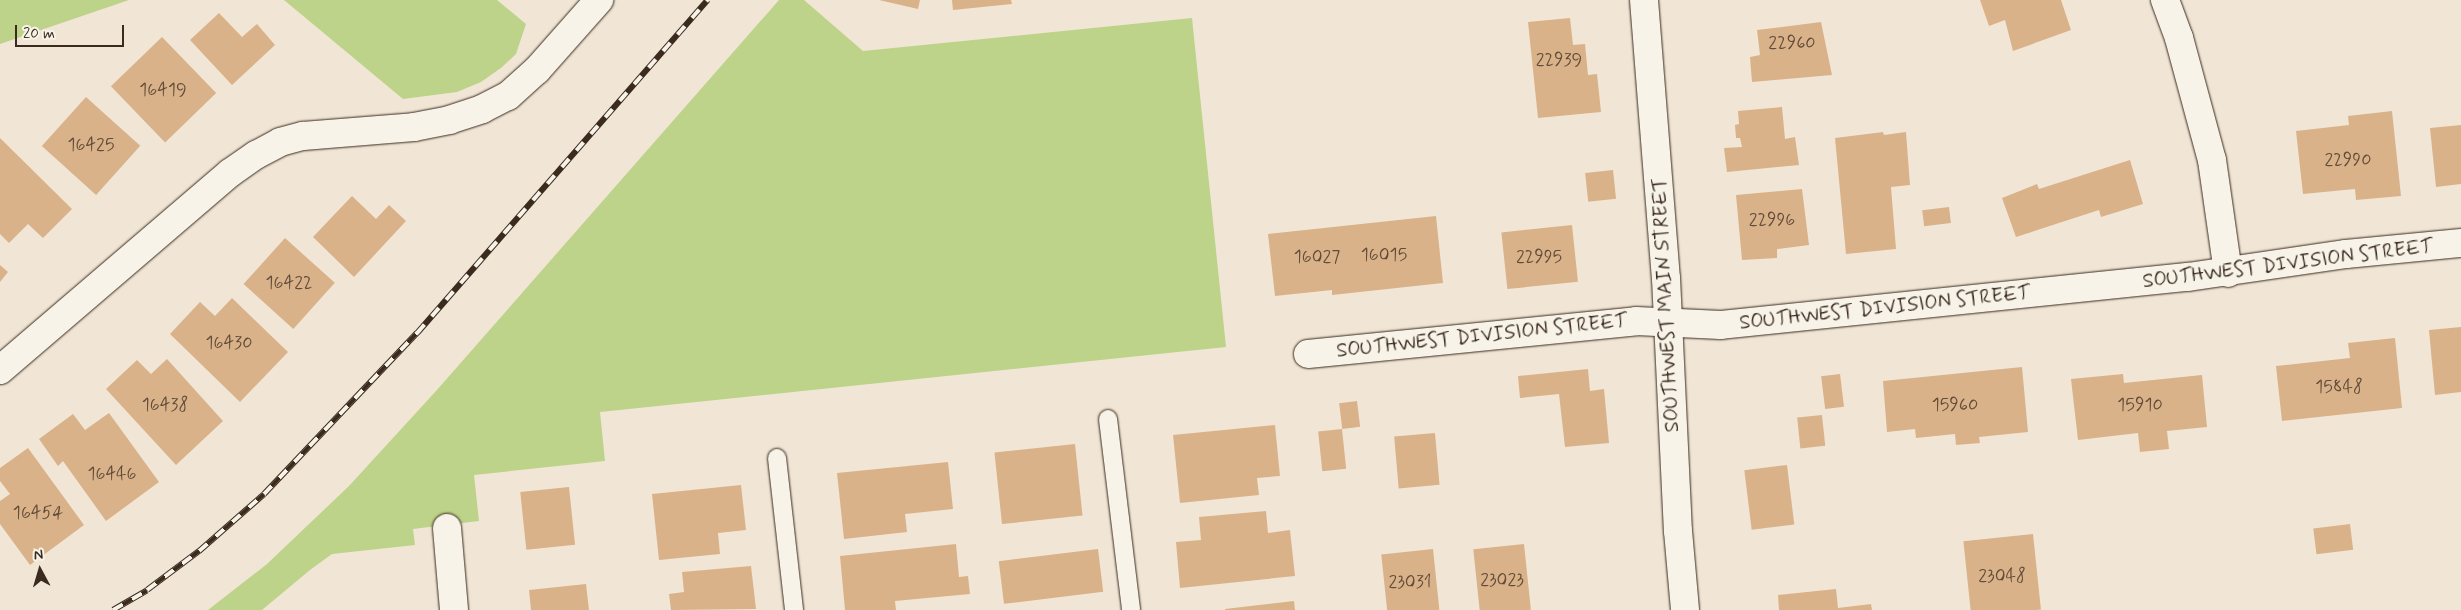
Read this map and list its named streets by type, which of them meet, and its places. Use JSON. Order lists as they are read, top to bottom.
{
  "streets": {
    "street": ["SOUTHWEST DIVISION STREET", "SOUTHWEST MAIN STREET"]
  },
  "crossings": [
    ["SOUTHWEST DIVISION STREET", "SOUTHWEST MAIN STREET"]
  ],
  "house_numbers": [
    "22960",
    "22939",
    "16419",
    "16425",
    "22990",
    "22996",
    "16015",
    "16027",
    "22995",
    "16422",
    "16430",
    "15848",
    "16438",
    "15960",
    "15910",
    "16446",
    "16454",
    "23048",
    "23023",
    "23031"
  ],
  "scale_bar": "20 m",
  "north": "top"
}
